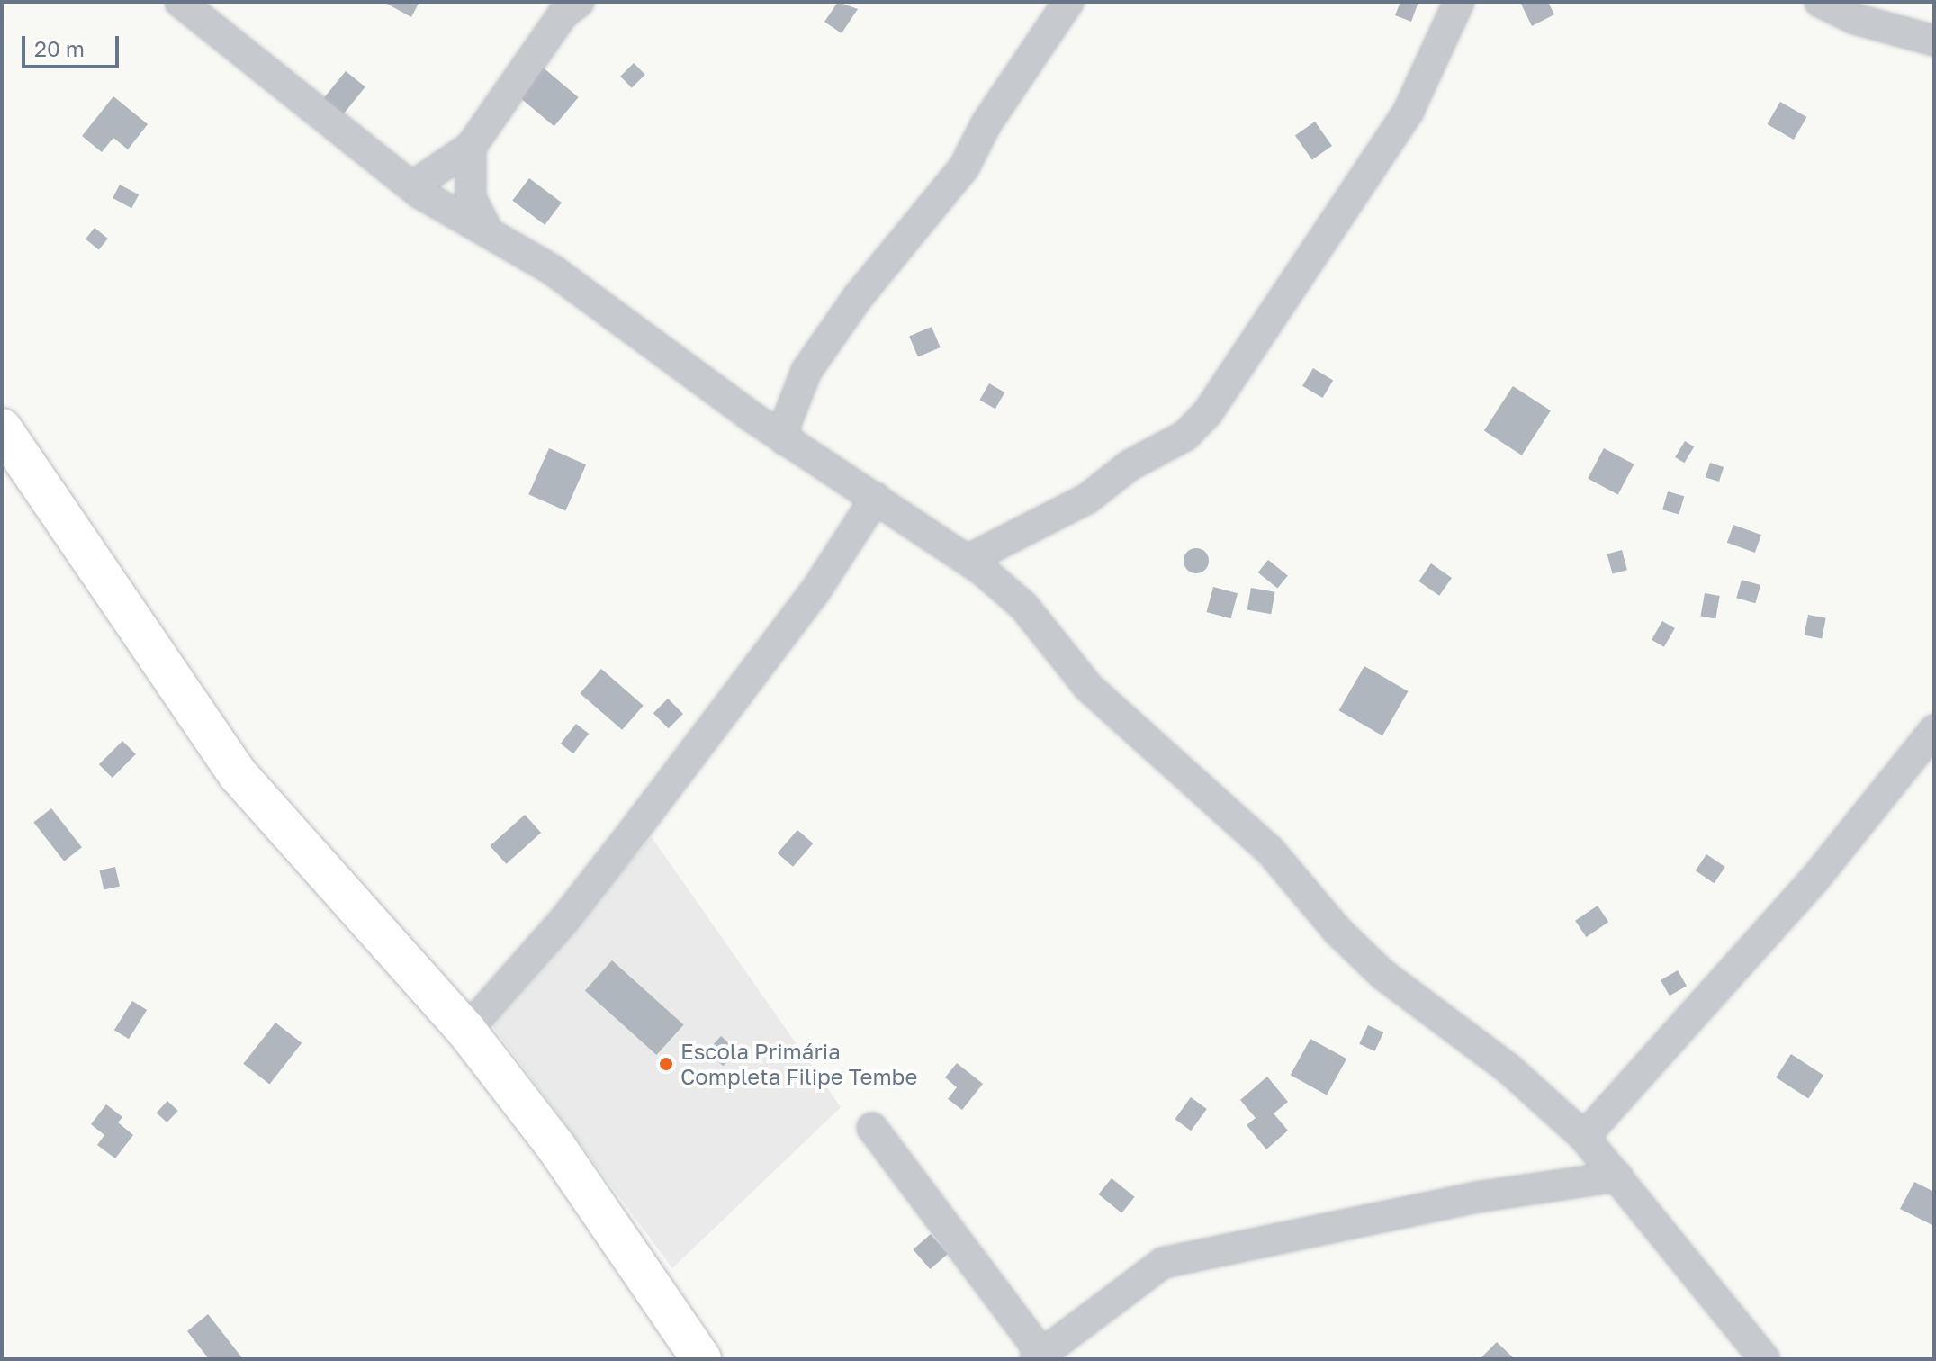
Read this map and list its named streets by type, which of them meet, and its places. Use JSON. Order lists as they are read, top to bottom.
{
  "places": ["Escola Primária Completa Filipe Tembe"],
  "scale_bar": "20 m"
}
